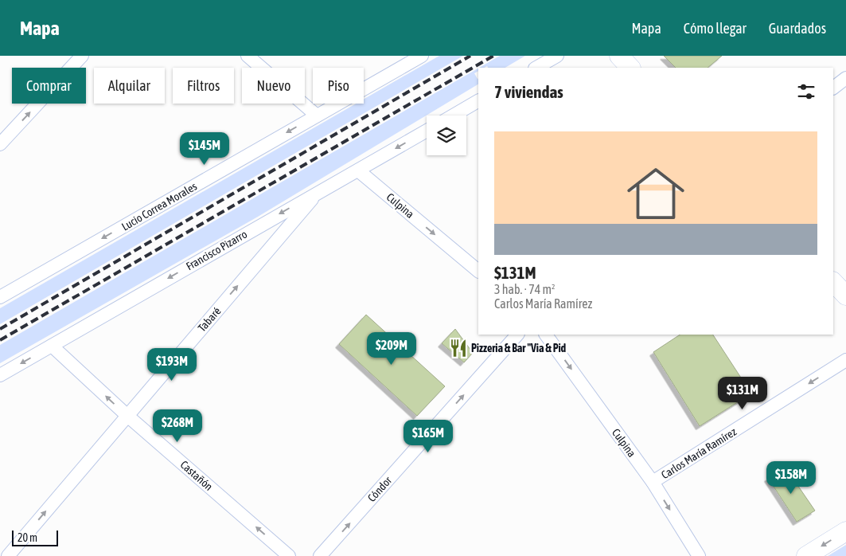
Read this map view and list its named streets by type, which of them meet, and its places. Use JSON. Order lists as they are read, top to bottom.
{
  "streets": {
    "street": [
      "Culpina",
      "Lucio Correa Morales",
      "Francisco Pizarro",
      "Tabaré",
      "Carlos María Ramírez",
      "Castañón",
      "Cóndor"
    ]
  },
  "crossings": [
    ["Culpina", "Francisco Pizarro"],
    ["Culpina", "Carlos María Ramírez"],
    ["Francisco Pizarro", "Tabaré"],
    ["Francisco Pizarro", "Castañón"],
    ["Tabaré", "Castañón"]
  ],
  "one_way": [
    "Culpina",
    "Lucio Correa Morales",
    "Francisco Pizarro",
    "Tabaré",
    "Carlos María Ramírez",
    "Castañón",
    "Cóndor"
  ],
  "places": {
    "restaurant": ["Pizzeria & Bar \"Via & Pid"]
  },
  "scale_bar": "20 m",
  "page": {
    "header": "Mapa",
    "nav": ["Mapa", "Cómo llegar", "Guardados"],
    "chip": [
      "Comprar",
      "Alquilar",
      "Filtros",
      "Nuevo",
      "Piso"
    ],
    "heading": "7 viviendas",
    "list": [
      {
        "name": "$131M",
        "note": "3 hab. · 74 m² · Carlos María Ramírez"
      }
    ],
    "price": [
      "$145M",
      "$209M",
      "$193M",
      "$131M",
      "$268M",
      "$165M",
      "$158M"
    ],
    "scale": "20 m"
  }
}
